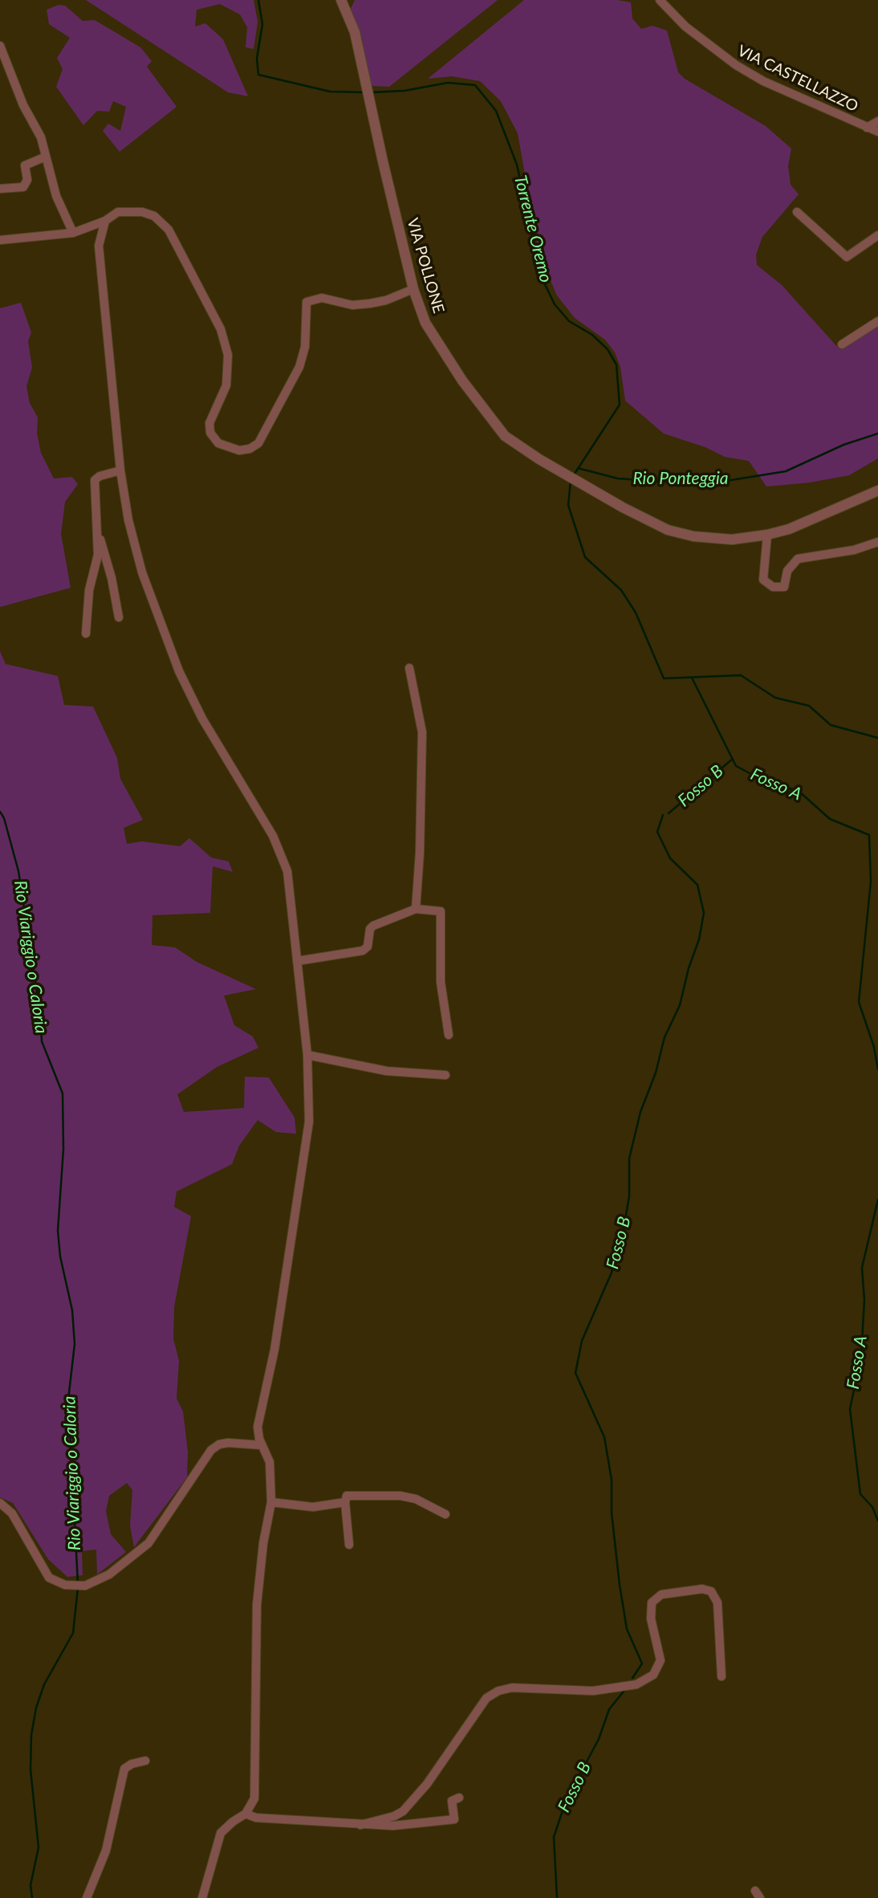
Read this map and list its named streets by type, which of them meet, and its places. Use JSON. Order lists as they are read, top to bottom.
{
  "streets": {
    "street": ["VIA CASTELLAZZO", "VIA POLLONE"]
  },
  "water": [
    "Torrente Oremo",
    "Rio Ponteggia",
    "Fosso A",
    "Fosso B",
    "Rio Viariggio o Caloria"
  ]
}
